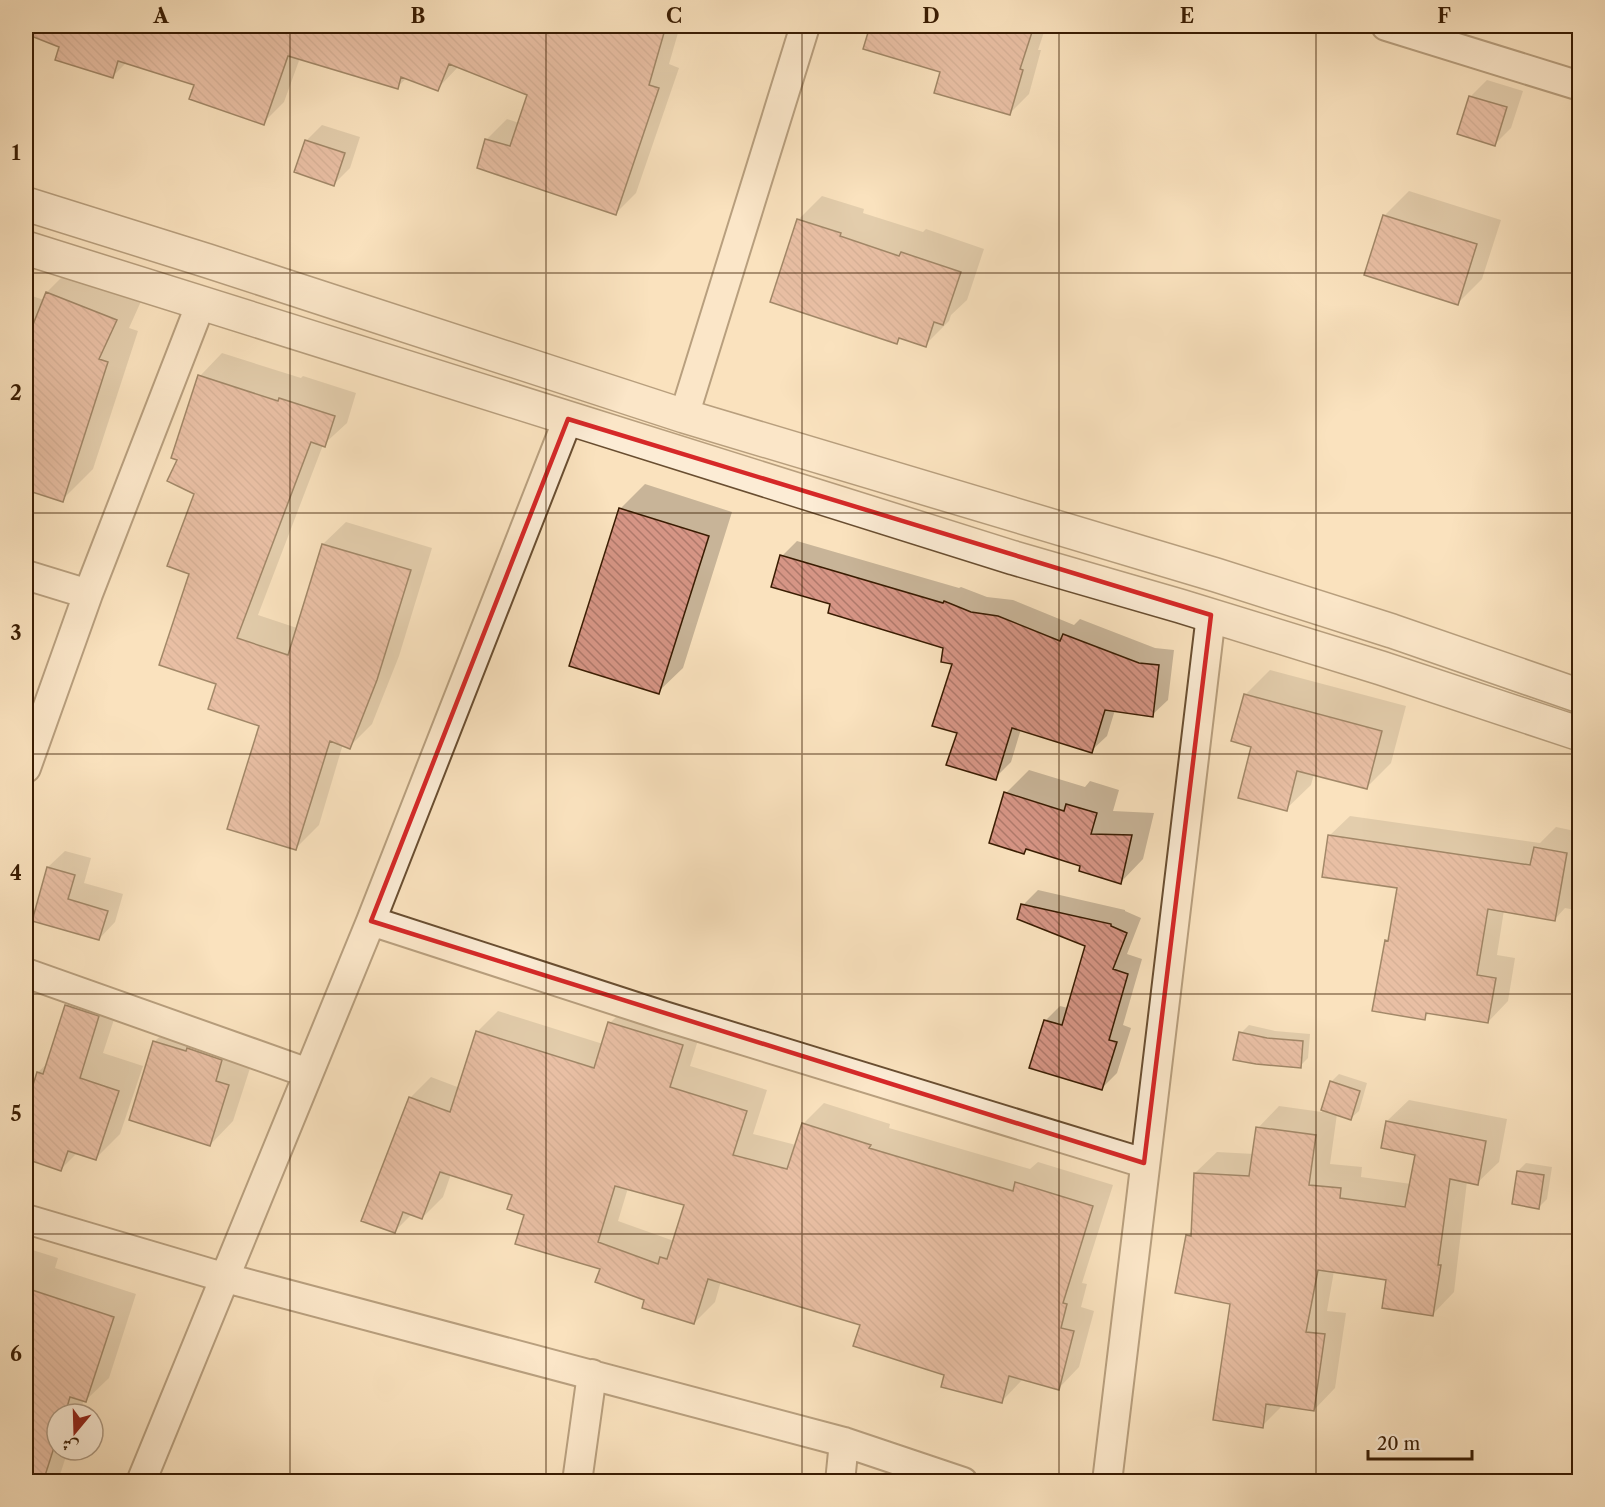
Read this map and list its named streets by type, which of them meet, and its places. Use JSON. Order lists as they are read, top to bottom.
{
  "scale_bar": "20 m",
  "north": "bottom",
  "grid": {
    "columns": [
      "A",
      "B",
      "C",
      "D",
      "E",
      "F"
    ],
    "rows": [
      "1",
      "2",
      "3",
      "4",
      "5",
      "6"
    ]
  }
}
